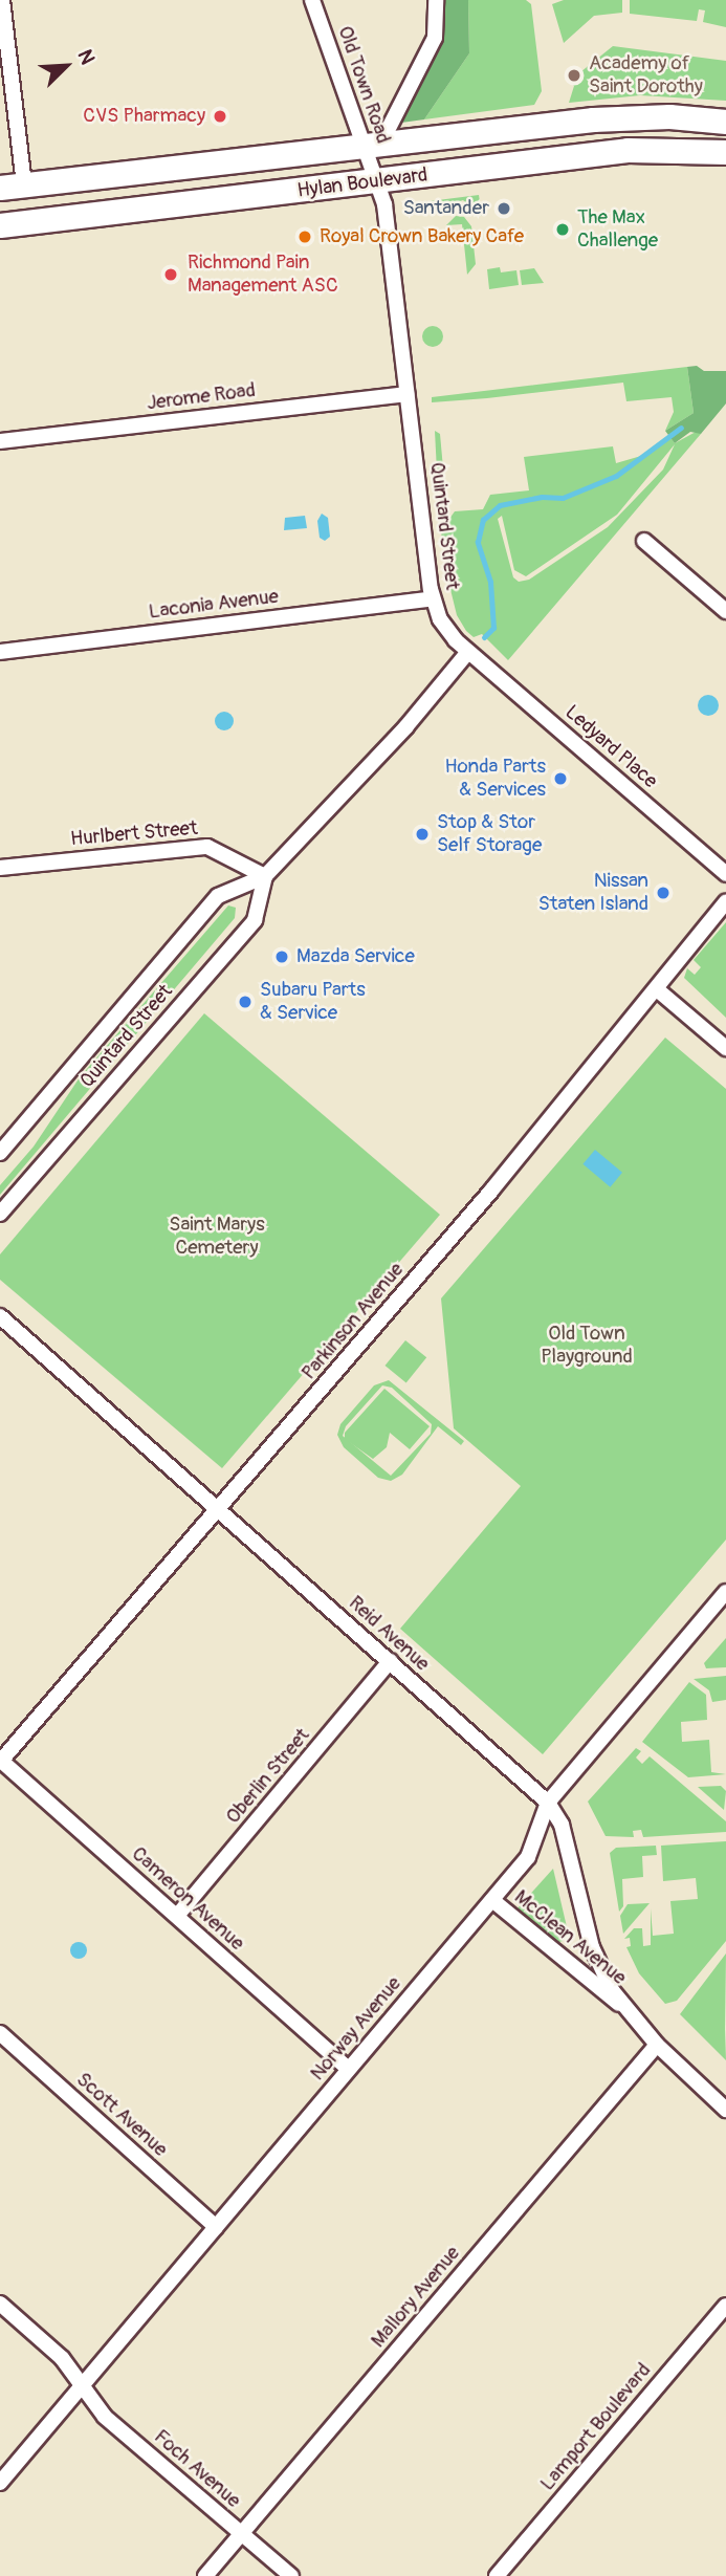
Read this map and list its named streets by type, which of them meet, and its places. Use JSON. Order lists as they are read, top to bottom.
{
  "streets": {
    "main road": ["Hylan Boulevard"],
    "street": [
      "Old Town Road",
      "Jerome Road",
      "Quintard Street",
      "Laconia Avenue",
      "Ledyard Place",
      "Hurlbert Street",
      "Parkinson Avenue",
      "Reid Avenue",
      "Oberlin Street",
      "Cameron Avenue",
      "McClean Avenue",
      "Norway Avenue",
      "Scott Avenue",
      "Mallory Avenue",
      "Lamport Boulevard",
      "Foch Avenue"
    ]
  },
  "crossings": [
    ["Old Town Road", "Hylan Boulevard"],
    ["Old Town Road", "Quintard Street"],
    ["Hylan Boulevard", "Quintard Street"],
    ["Jerome Road", "Quintard Street"],
    ["Quintard Street", "Laconia Avenue"],
    ["Quintard Street", "Ledyard Place"],
    ["Quintard Street", "Hurlbert Street"],
    ["Parkinson Avenue", "Reid Avenue"],
    ["Parkinson Avenue", "Cameron Avenue"],
    ["Reid Avenue", "Oberlin Street"],
    ["Reid Avenue", "McClean Avenue"],
    ["Reid Avenue", "Norway Avenue"],
    ["Reid Avenue", "Mallory Avenue"],
    ["Oberlin Street", "Cameron Avenue"],
    ["Cameron Avenue", "Norway Avenue"],
    ["McClean Avenue", "Norway Avenue"],
    ["Norway Avenue", "Scott Avenue"],
    ["Norway Avenue", "Foch Avenue"],
    ["Mallory Avenue", "Foch Avenue"]
  ],
  "parks": ["Saint Marys Cemetery", "Old Town Playground"],
  "places": [
    "Academy of Saint Dorothy",
    "CVS Pharmacy",
    "Santander",
    "The Max Challenge",
    "Royal Crown Bakery Cafe",
    "Richmond Pain Management ASC",
    "Honda Parts & Services",
    "Stop & Stor Self Storage",
    "Nissan Staten Island",
    "Mazda Service",
    "Subaru Parts & Service"
  ],
  "north": "top right"
}
